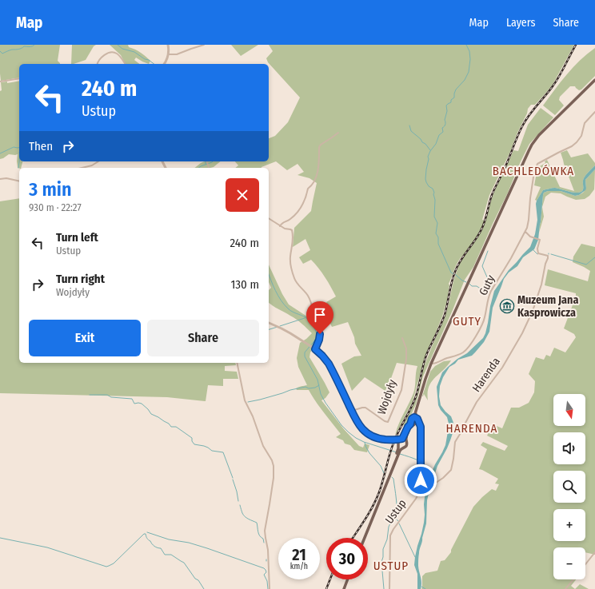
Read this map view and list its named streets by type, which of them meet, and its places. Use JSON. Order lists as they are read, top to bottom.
{
  "streets": {
    "main road": ["Ustup"],
    "street": ["Guty", "Harenda", "Wojdyły"]
  },
  "crossings": [
    ["Guty", "Harenda"],
    ["Harenda", "Ustup"]
  ],
  "districts": [
    "BACHLEDÓWKA",
    "GUTY",
    "HARENDA",
    "USTUP"
  ],
  "places": {
    "museum": ["Muzeum Jana Kasprowicza"]
  },
  "north": "bottom",
  "page": {
    "header": "Map",
    "nav": ["Map", "Layers", "Share"],
    "turn": ["240 m", "Ustup"],
    "then": "Then",
    "heading": ["3 min", "930 m · 22:27"],
    "list": [
      {
        "name": "Turn left",
        "note": "Ustup",
        "value": "240 m"
      },
      {
        "name": "Turn right",
        "note": "Wojdyły",
        "value": "130 m"
      }
    ],
    "buttons": ["Exit", "Share"],
    "map_buttons": ["+", "−"],
    "speed": "21 km/h",
    "limit": "30"
  }
}
